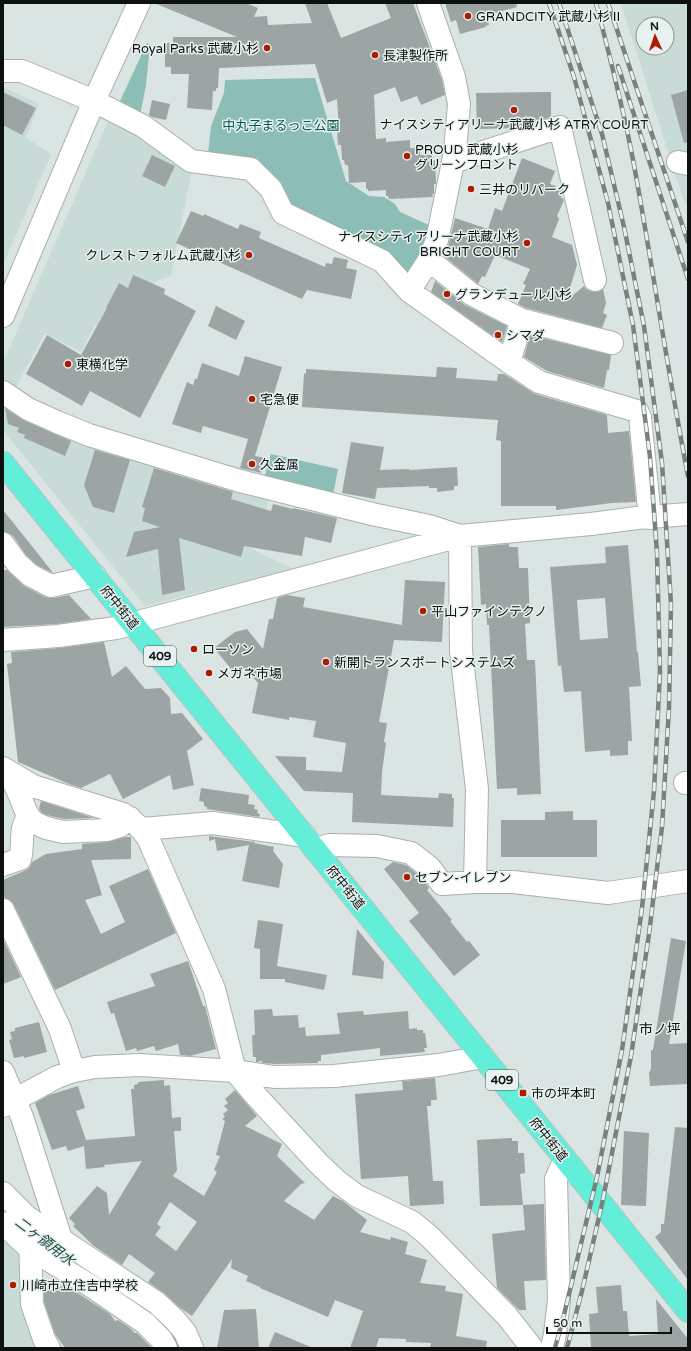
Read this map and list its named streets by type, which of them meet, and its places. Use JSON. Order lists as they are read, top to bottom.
{
  "streets": {
    "highway": ["府中街道", "409"]
  },
  "districts": ["市ノ坪"],
  "water": ["二ヶ領用水"],
  "parks": ["中丸子まるっこ公園"],
  "places": {
    "other": [
      "GRANDCITY 武蔵小杉Ⅱ",
      "Royal Parks 武蔵小杉",
      "長津製作所",
      "ナイスシティアリーナ武蔵小杉 ATRY COURT",
      "PROUD 武蔵小杉 グリーンフロント",
      "三井のリパーク",
      "ナイスシティアリーナ武蔵小杉 BRIGHT COURT",
      "クレストフォルム武蔵小杉",
      "グランデュール小杉",
      "シマダ",
      "東横化学",
      "宅急便",
      "久金属",
      "平山ファインテクノ",
      "ローソン",
      "新開トランスポートシステムズ",
      "メガネ市場",
      "セブン-イレブン",
      "川崎市立住吉中学校"
    ],
    "transit": ["市の坪本町"]
  },
  "scale_bar": "50 m",
  "north": "top"
}
